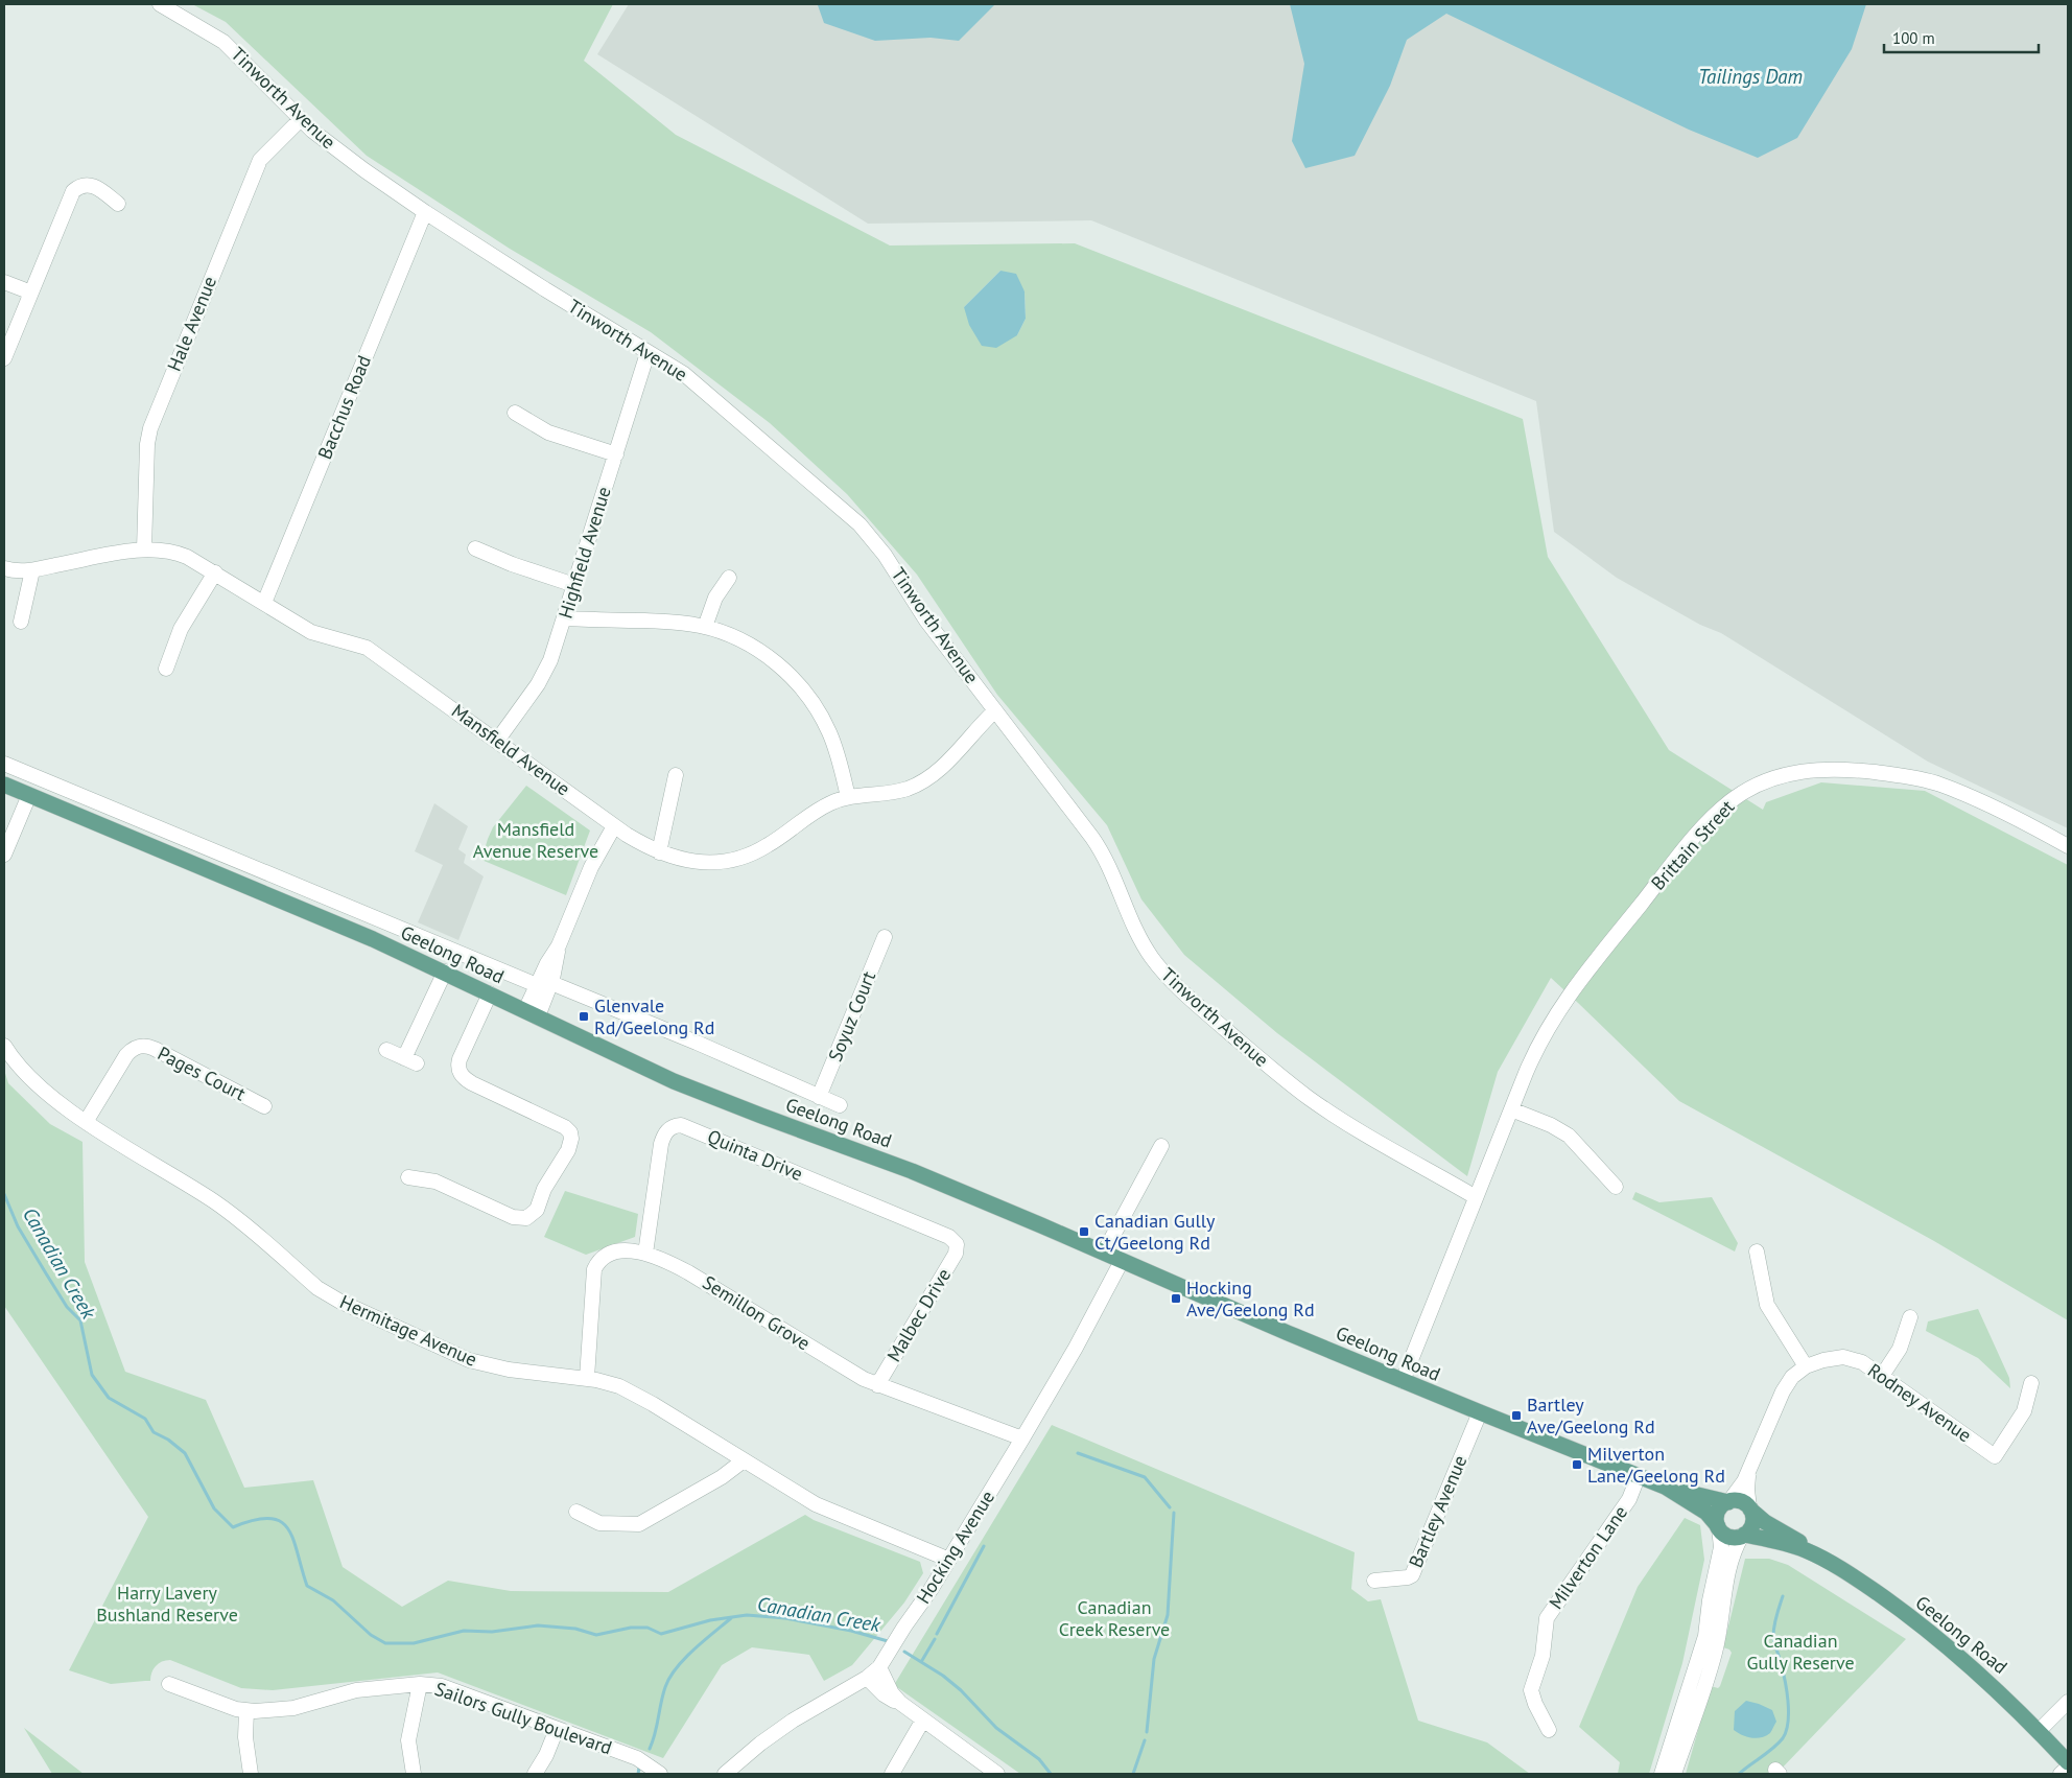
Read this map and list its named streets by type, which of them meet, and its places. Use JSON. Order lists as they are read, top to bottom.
{
  "streets": {
    "main road": ["Geelong Road"],
    "street": [
      "Tinworth Avenue",
      "Hale Avenue",
      "Bacchus Road",
      "Highfield Avenue",
      "Mansfield Avenue",
      "Brittain Street",
      "Soyuz Court",
      "Pages Court",
      "Quinta Drive",
      "Semillon Grove",
      "Malbec Drive",
      "Hermitage Avenue",
      "Rodney Avenue",
      "Bartley Avenue",
      "Hocking Avenue",
      "Milverton Lane",
      "Sailors Gully Boulevard"
    ]
  },
  "crossings": [
    ["Tinworth Avenue", "Hale Avenue"],
    ["Tinworth Avenue", "Bacchus Road"],
    ["Tinworth Avenue", "Highfield Avenue"],
    ["Tinworth Avenue", "Mansfield Avenue"],
    ["Tinworth Avenue", "Brittain Street"],
    ["Hale Avenue", "Mansfield Avenue"],
    ["Bacchus Road", "Mansfield Avenue"],
    ["Highfield Avenue", "Mansfield Avenue"],
    ["Geelong Road", "Soyuz Court"],
    ["Geelong Road", "Rodney Avenue"],
    ["Geelong Road", "Bartley Avenue"],
    ["Geelong Road", "Hocking Avenue"],
    ["Geelong Road", "Milverton Lane"],
    ["Pages Court", "Hermitage Avenue"],
    ["Quinta Drive", "Semillon Grove"],
    ["Quinta Drive", "Malbec Drive"],
    ["Semillon Grove", "Malbec Drive"],
    ["Semillon Grove", "Hermitage Avenue"],
    ["Semillon Grove", "Hocking Avenue"],
    ["Hermitage Avenue", "Hocking Avenue"]
  ],
  "water": ["Tailings Dam", "Canadian Creek"],
  "parks": [
    "Mansfield Avenue Reserve",
    "Harry Lavery Bushland Reserve",
    "Canadian Creek Reserve",
    "Canadian Gully Reserve"
  ],
  "places": {
    "transit": [
      "Glenvale Rd/Geelong Rd",
      "Canadian Gully Ct/Geelong Rd",
      "Hocking Ave/Geelong Rd",
      "Bartley Ave/Geelong Rd",
      "Milverton Lane/Geelong Rd"
    ]
  },
  "scale_bar": "100 m"
}
